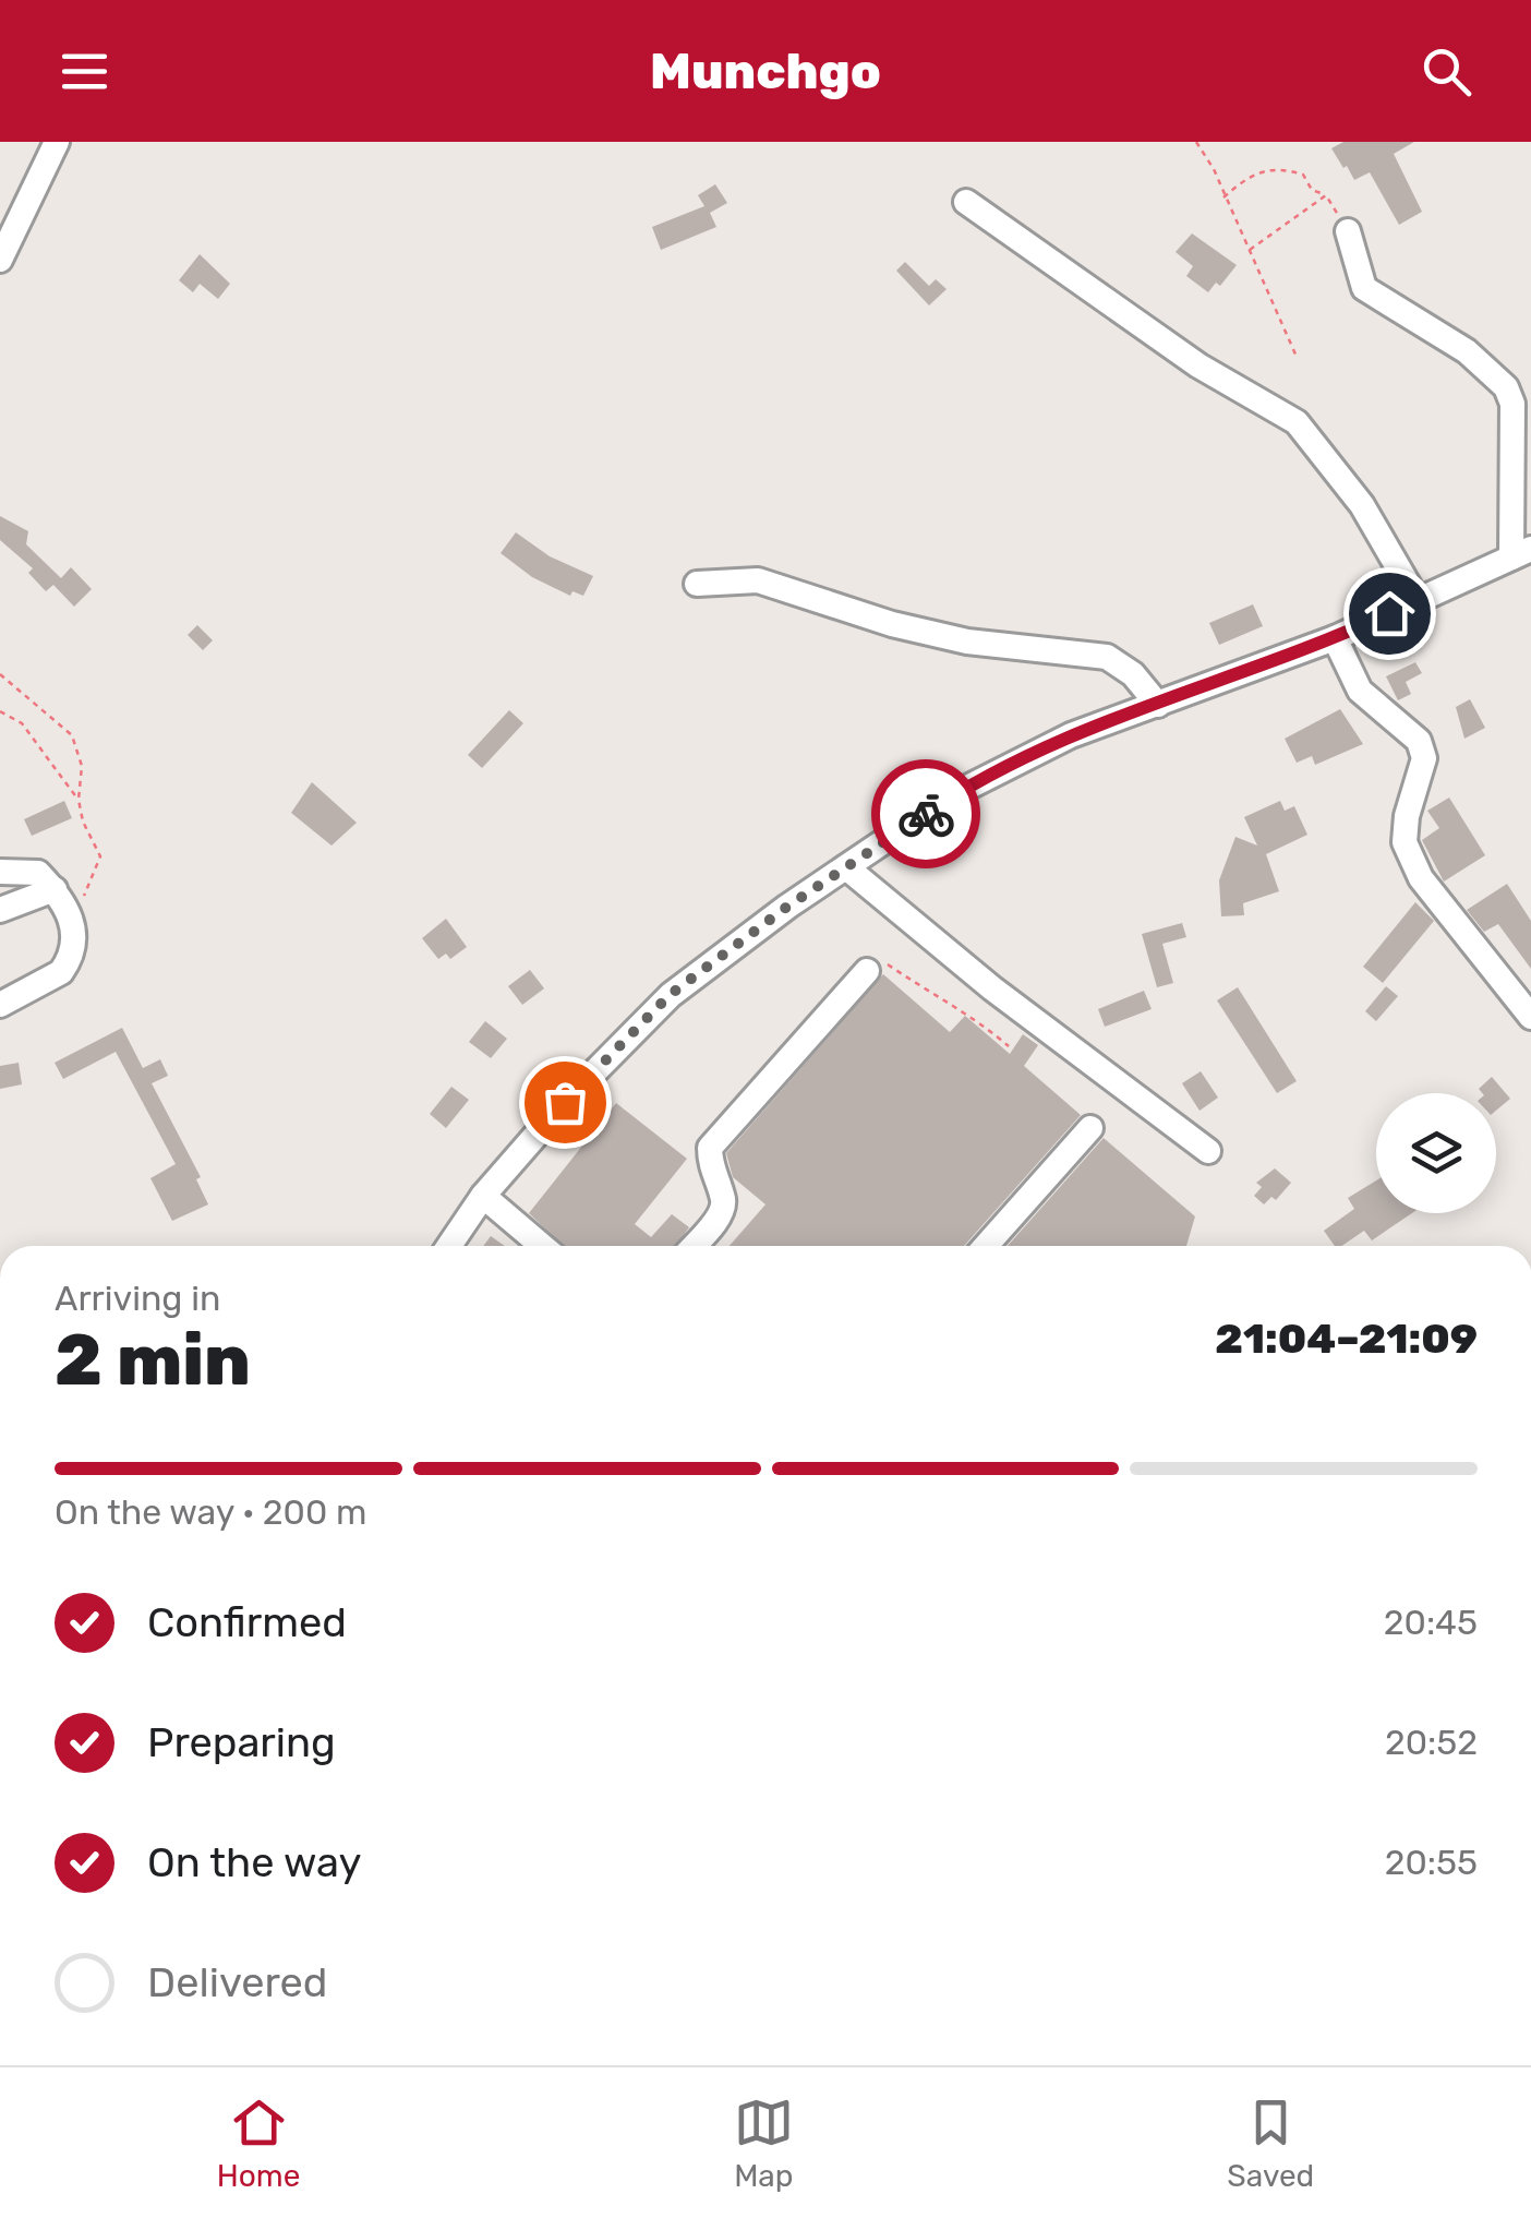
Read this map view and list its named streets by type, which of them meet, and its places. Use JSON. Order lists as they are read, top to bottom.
{
  "page": {
    "header": "Munchgo",
    "heading": ["2 min", "Arriving in", "21:04–21:09"],
    "bar": "On the way · 200 m",
    "list": [
      ["Confirmed", "20:45"],
      ["Preparing", "20:52"],
      ["On the way", "20:55"],
      "Delivered"
    ],
    "tabs": ["Home", "Map", "Saved"]
  }
}
